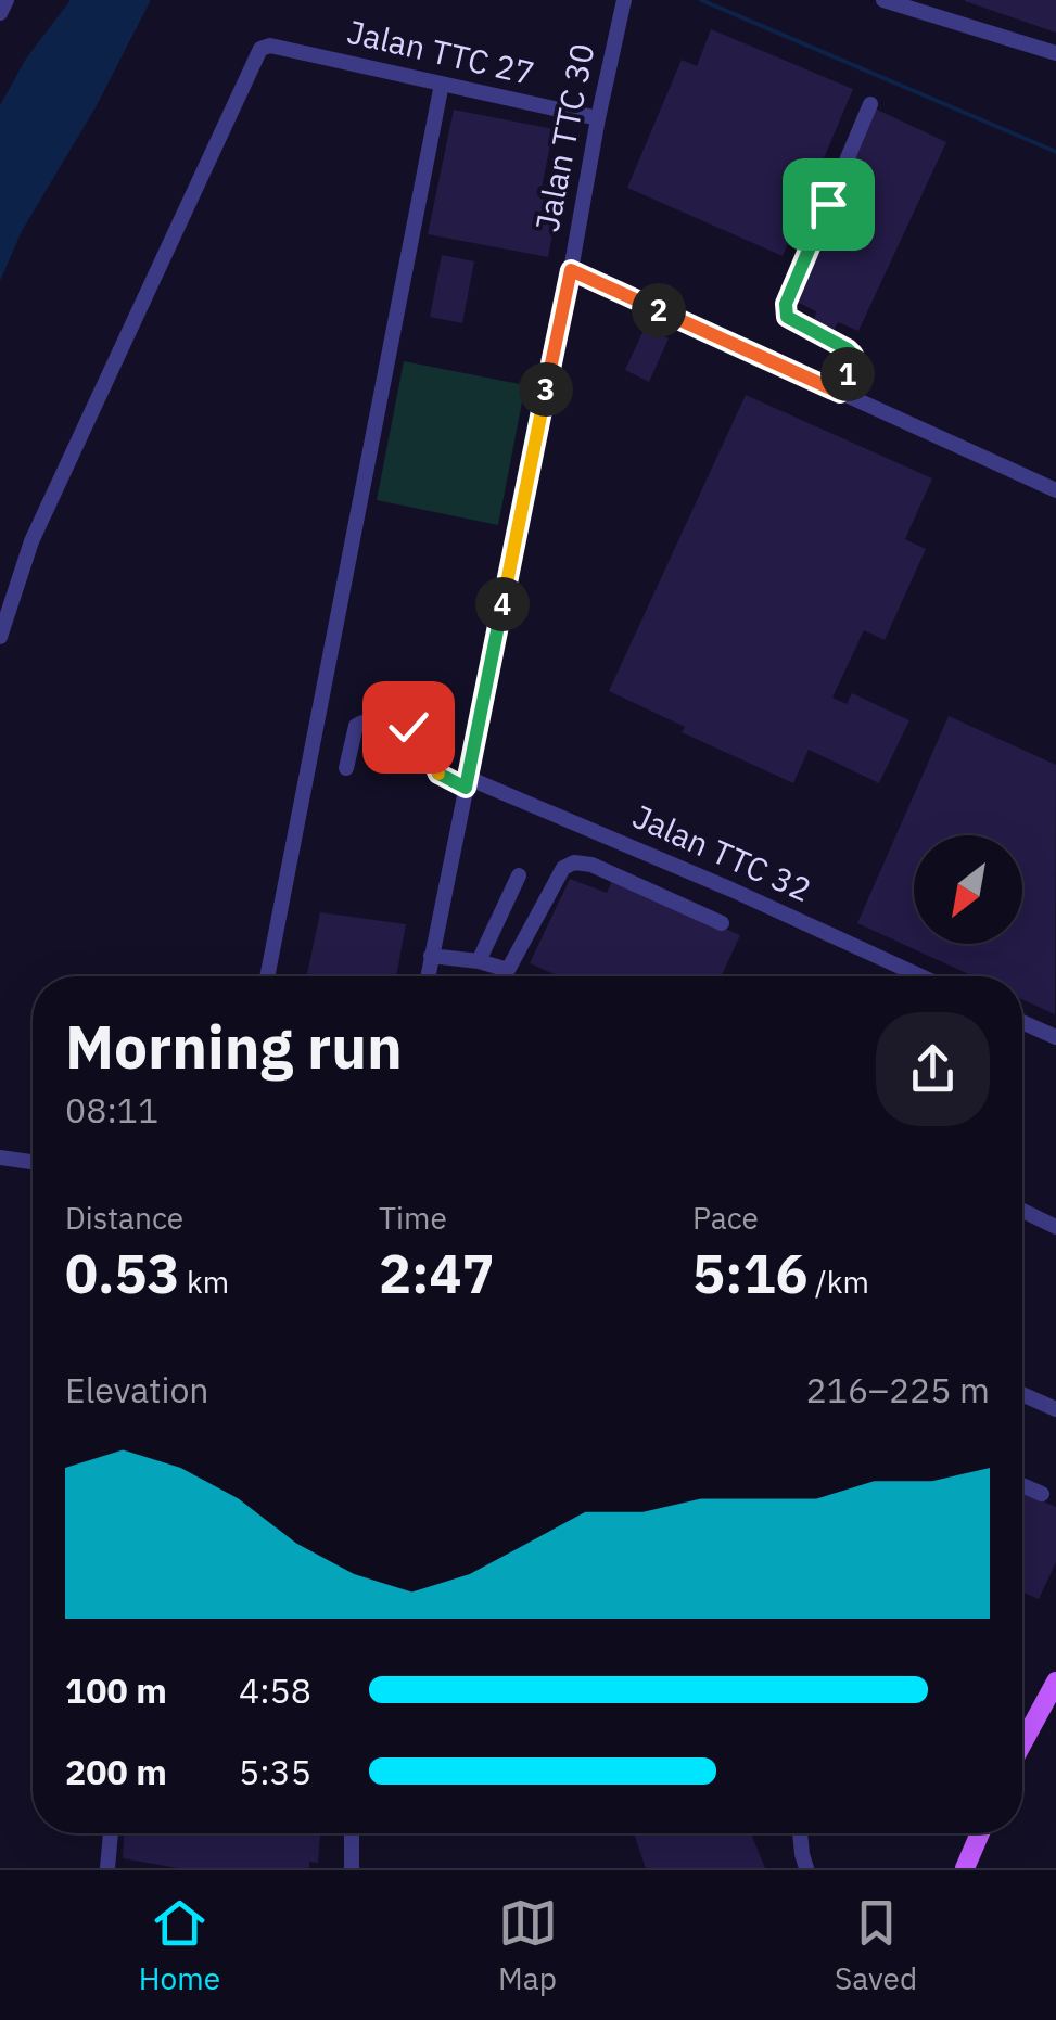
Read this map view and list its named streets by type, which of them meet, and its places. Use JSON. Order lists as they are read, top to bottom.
{
  "streets": {
    "street": ["Jalan TTC 27", "Jalan TTC 30", "Jalan TTC 32"]
  },
  "crossings": [
    ["Jalan TTC 27", "Jalan TTC 30"],
    ["Jalan TTC 30", "Jalan TTC 32"]
  ],
  "north": "bottom left",
  "page": {
    "pins": [
      "2",
      "1",
      "3",
      "4"
    ],
    "heading": ["Morning run", "08:11"],
    "stats": [
      ["Distance", "0.53 km"],
      ["Time", "2:47"],
      ["Pace", "5:16 /km"]
    ],
    "chart": ["Elevation", "216–225 m"],
    "list": [
      {
        "name": "100 m",
        "note": "4:58"
      },
      {
        "name": "200 m",
        "note": "5:35"
      }
    ],
    "tabs": ["Home", "Map", "Saved"]
  }
}
